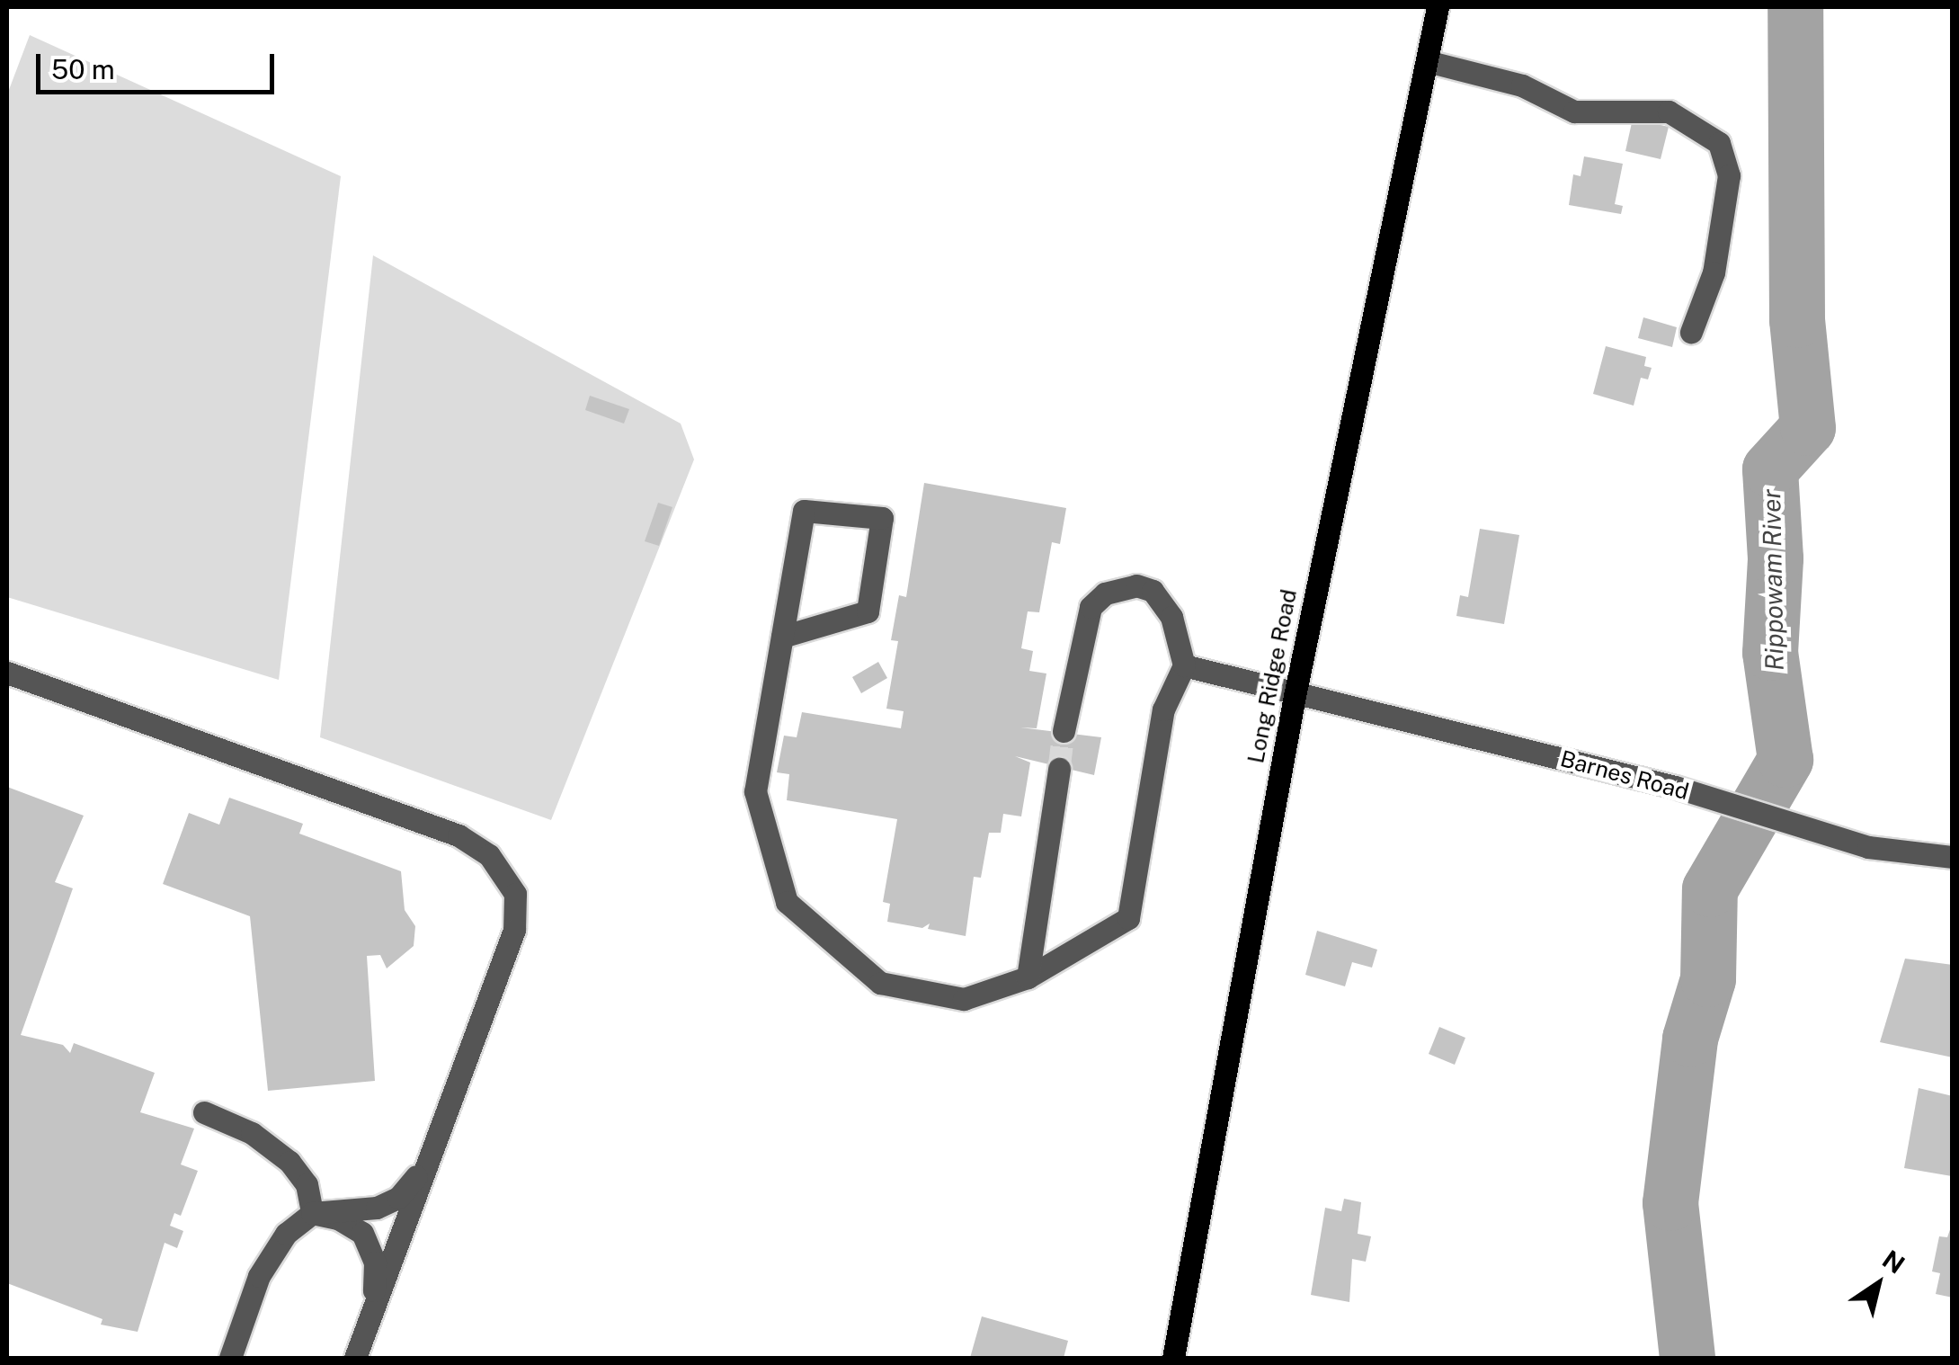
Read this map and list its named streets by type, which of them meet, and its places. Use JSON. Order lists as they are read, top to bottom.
{
  "streets": {
    "main road": ["Long Ridge Road"],
    "street": ["Barnes Road"]
  },
  "crossings": [
    ["Long Ridge Road", "Barnes Road"]
  ],
  "water": ["Rippowam River"],
  "scale_bar": "50 m",
  "north": "top right"
}
